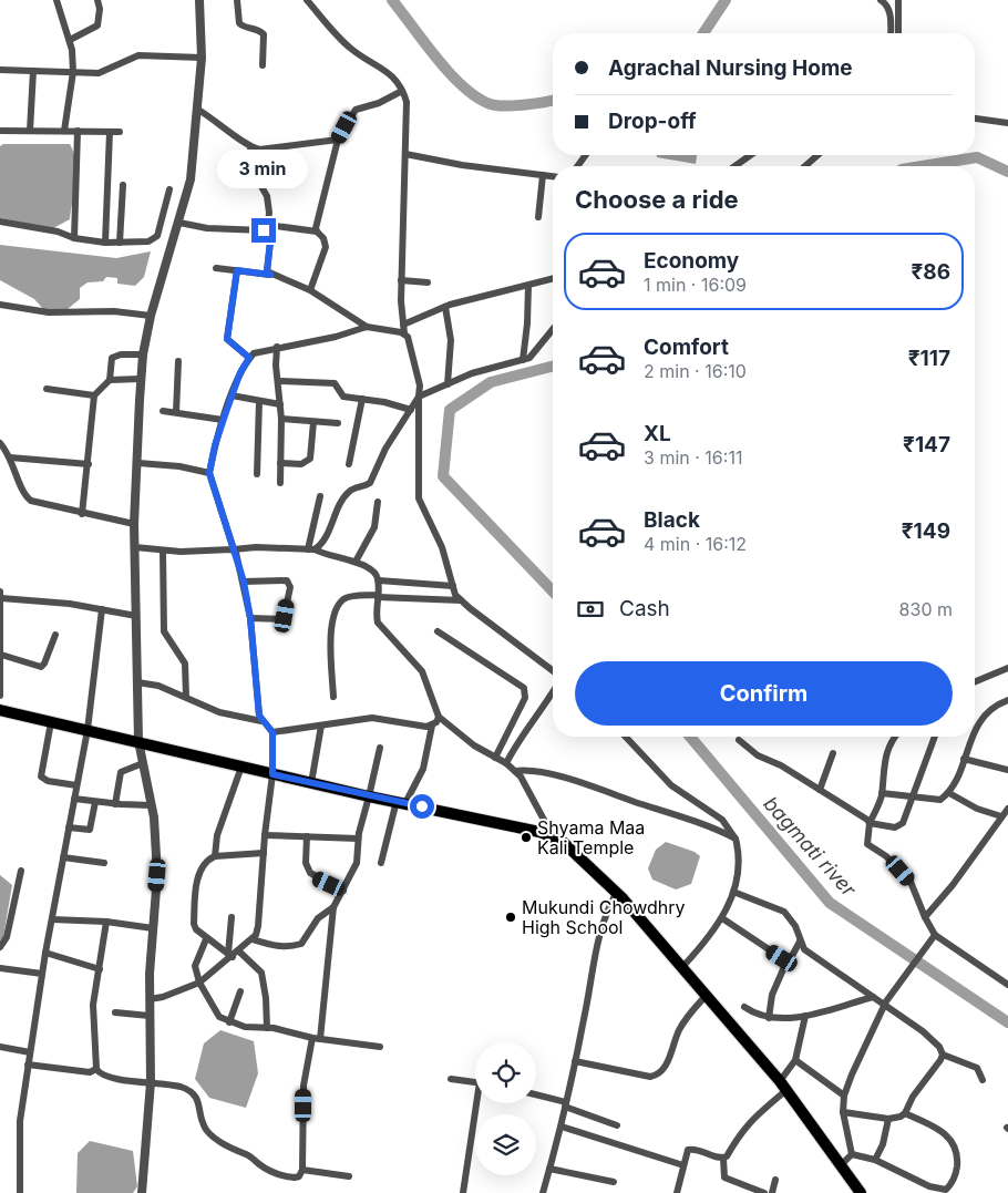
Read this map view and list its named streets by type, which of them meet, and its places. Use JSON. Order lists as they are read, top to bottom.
{
  "water": ["bagmati river"],
  "places": ["Shyama Maa Kali Temple", "Mukundi Chowdhry High School"],
  "page": {
    "banner": ["Agrachal Nursing Home", "Drop-off"],
    "bubble": "3 min",
    "heading": "Choose a ride",
    "list": [
      {
        "name": "Economy",
        "note": "1 min · 16:09",
        "value": "₹86"
      },
      {
        "name": "Comfort",
        "note": "2 min · 16:10",
        "value": "₹117"
      },
      {
        "name": "XL",
        "note": "3 min · 16:11",
        "value": "₹147"
      },
      {
        "name": "Black",
        "note": "4 min · 16:12",
        "value": "₹149"
      }
    ],
    "pay": ["Cash", "830 m"],
    "buttons": "Confirm"
  }
}
